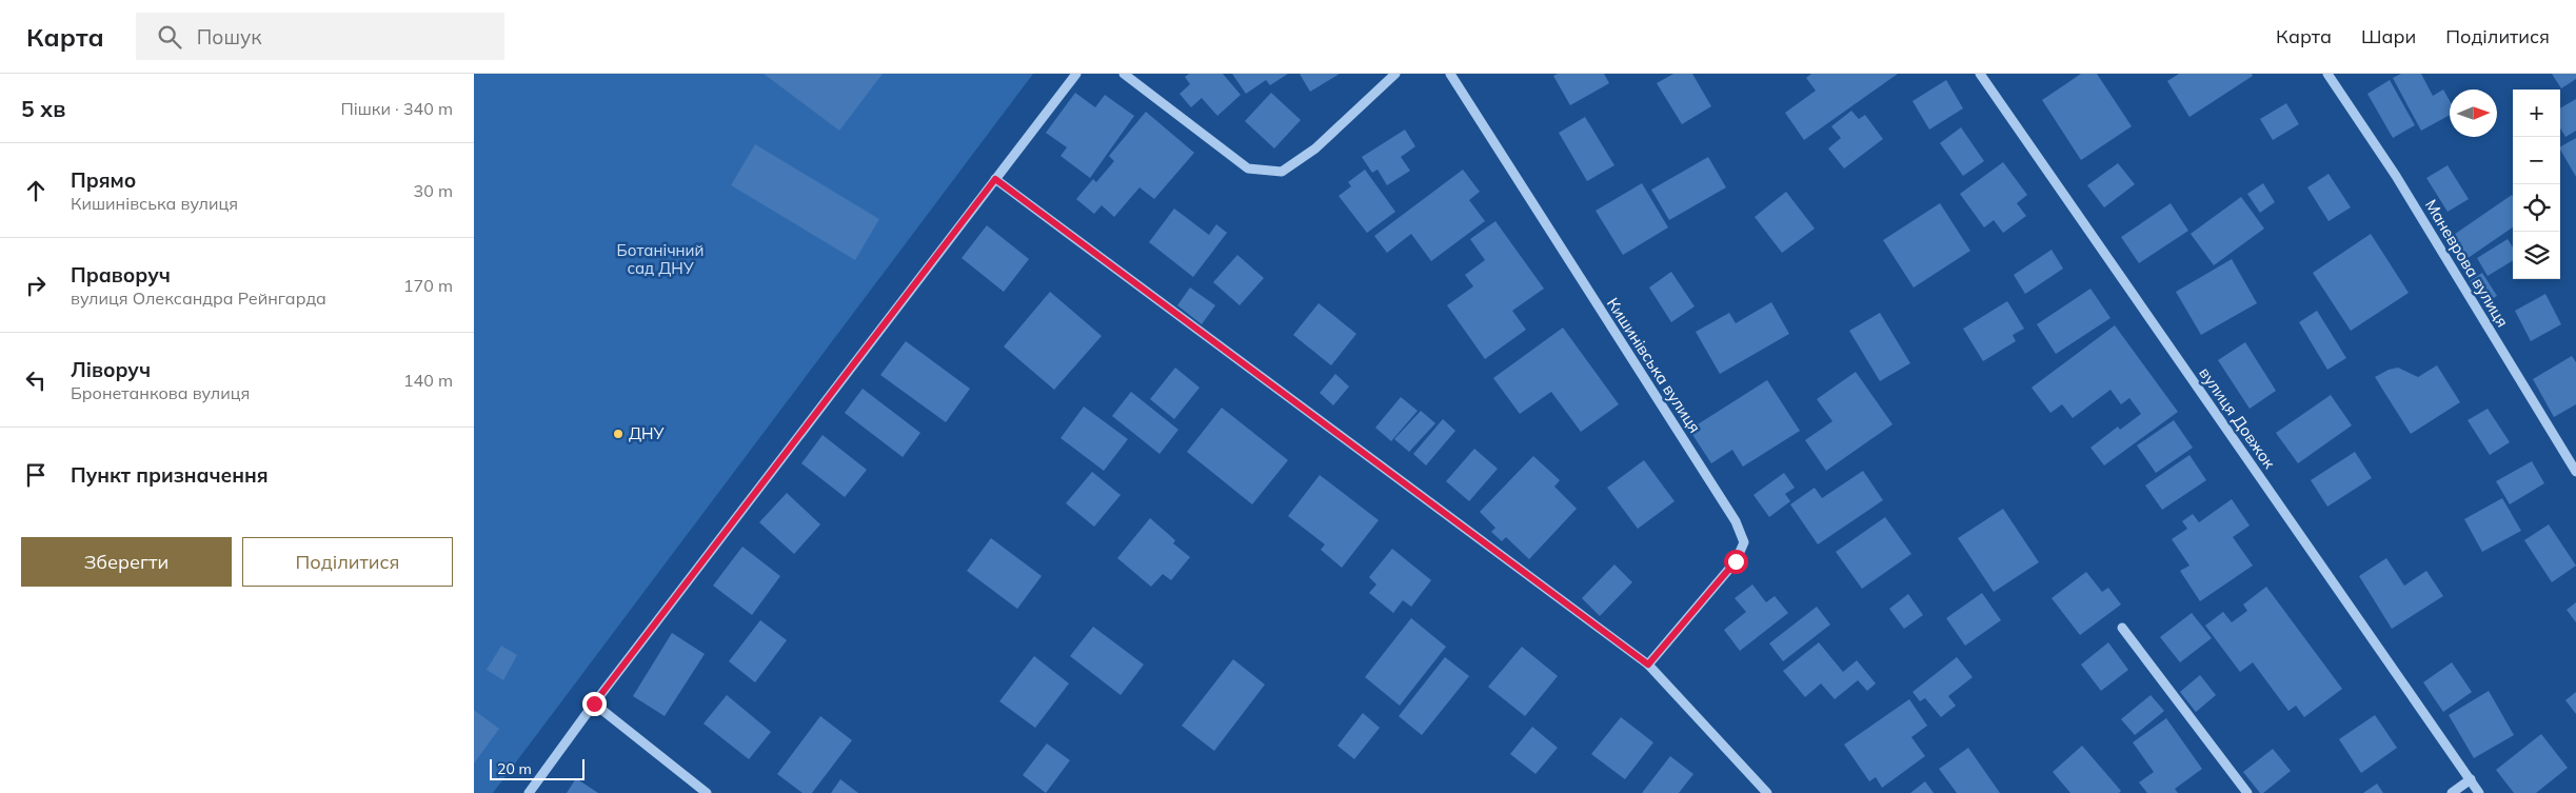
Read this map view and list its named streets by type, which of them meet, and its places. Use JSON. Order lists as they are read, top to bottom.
{
  "streets": {
    "street": ["Маневрова вулиця", "Кишинівська вулиця", "вулиця Довжок"]
  },
  "parks": ["Ботанічний сад ДНУ"],
  "places": ["ДНУ"],
  "scale_bar": "20 m",
  "north": "right",
  "page": {
    "header": "Карта",
    "search": "Пошук",
    "nav": ["Карта", "Шари", "Поділитися"],
    "heading": ["5 хв", "Пішки · 340 m"],
    "map_buttons": ["+", "−"],
    "list": [
      ["Прямо", "Кишинівська вулиця", "30 m"],
      ["Праворуч", "вулиця Олександра Рейнгарда", "170 m"],
      ["Ліворуч", "Бронетанкова вулиця", "140 m"],
      "Пункт призначення"
    ],
    "buttons": ["Зберегти", "Поділитися"],
    "scale": "20 m"
  }
}
